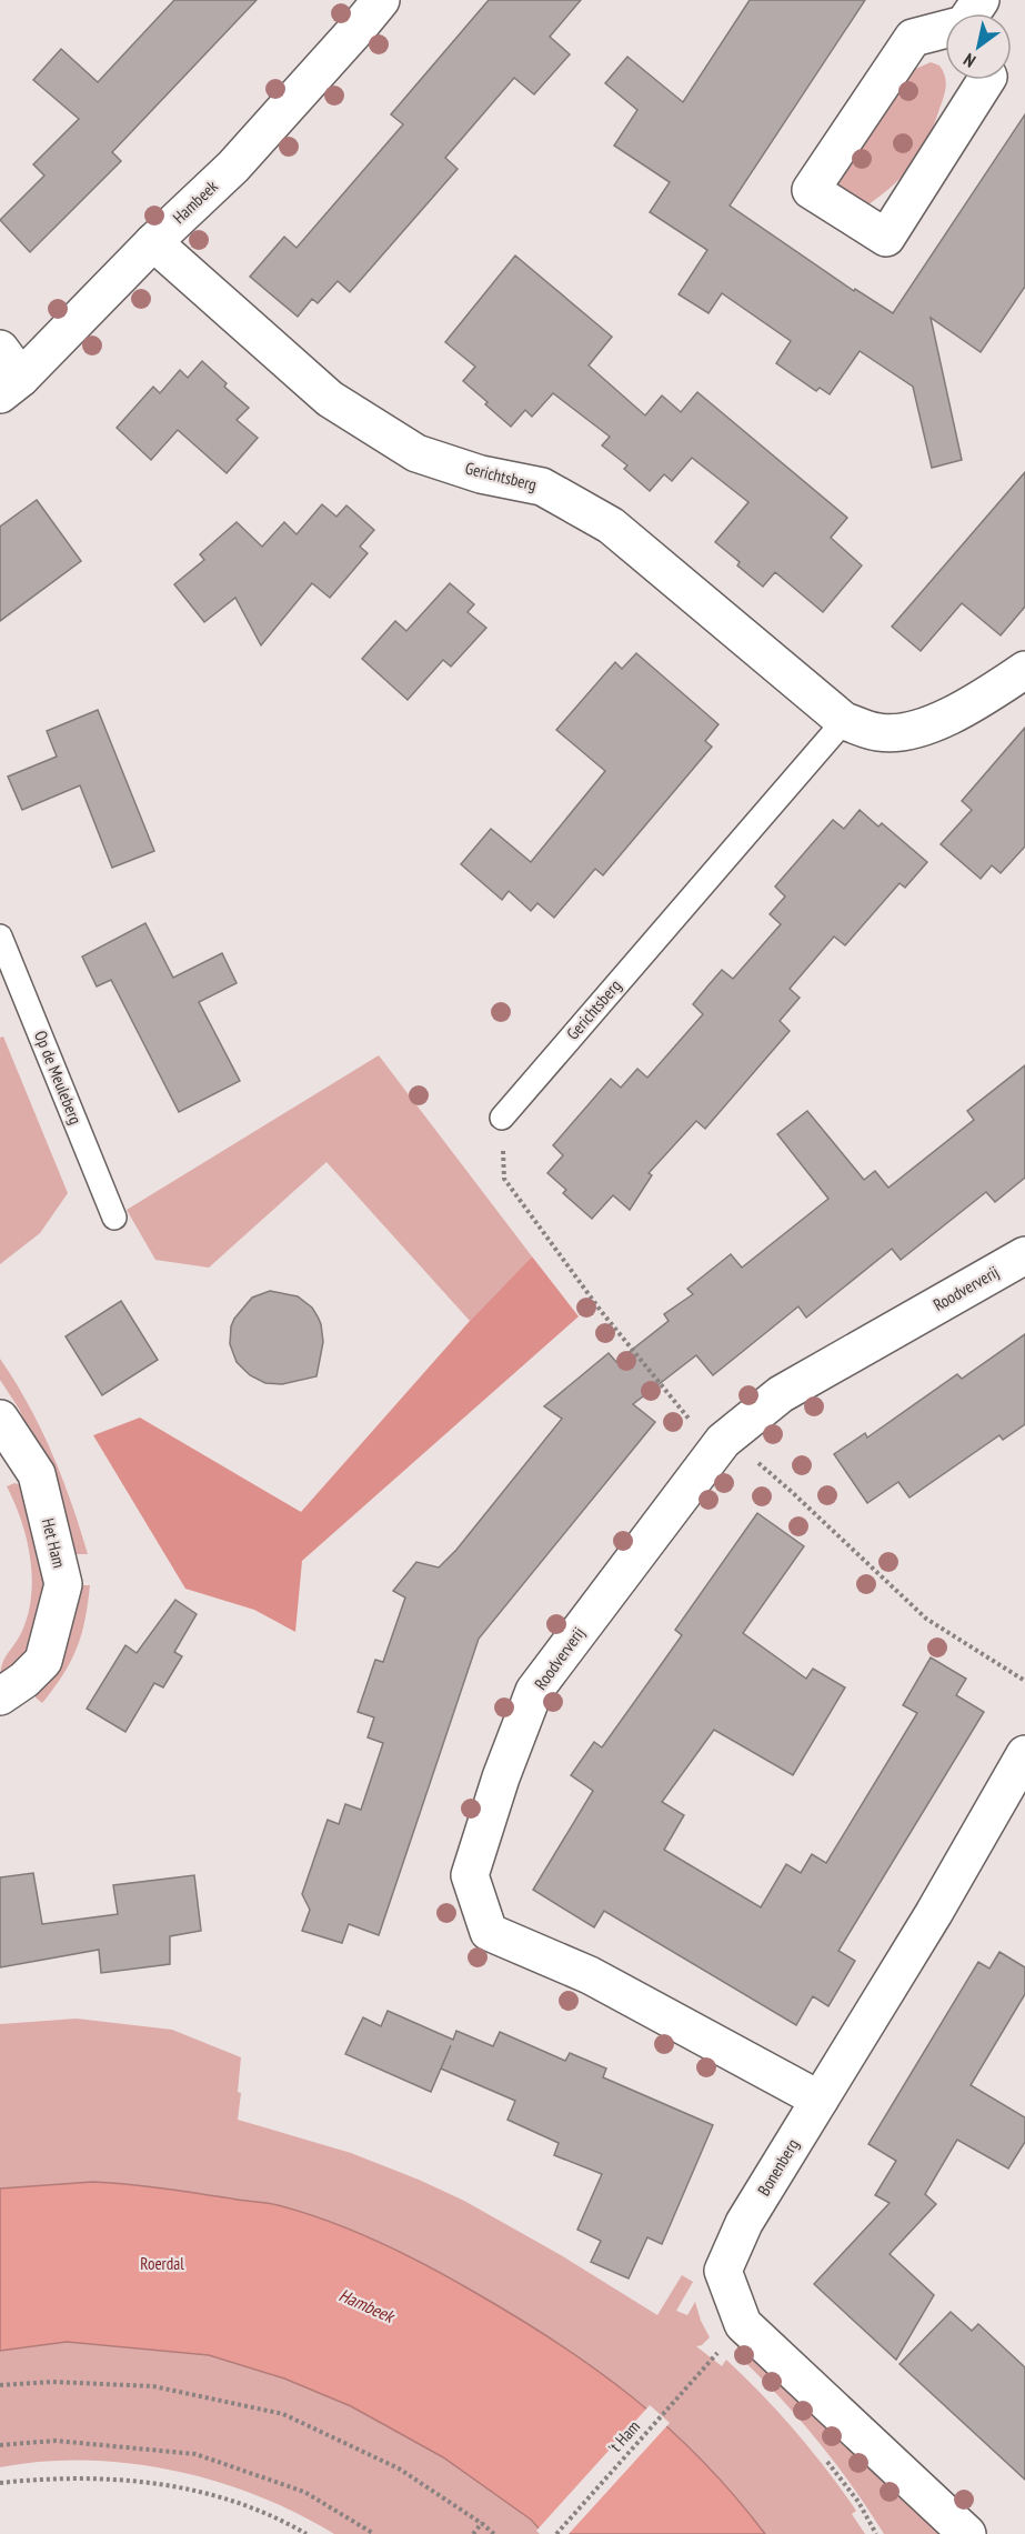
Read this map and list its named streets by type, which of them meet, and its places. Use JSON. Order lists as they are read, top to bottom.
{
  "streets": {
    "street": [
      "Hambeek",
      "Gerichtsberg",
      "Roodververij",
      "Het Ham",
      "Bonenberg"
    ],
    "lane": ["Op de Meuleberg"],
    "path": ["'t Ham"]
  },
  "crossings": [
    ["Hambeek", "Gerichtsberg"],
    ["Roodververij", "Bonenberg"]
  ],
  "water": ["Hambeek"],
  "parks": ["Roerdal"],
  "north": "bottom left"
}
